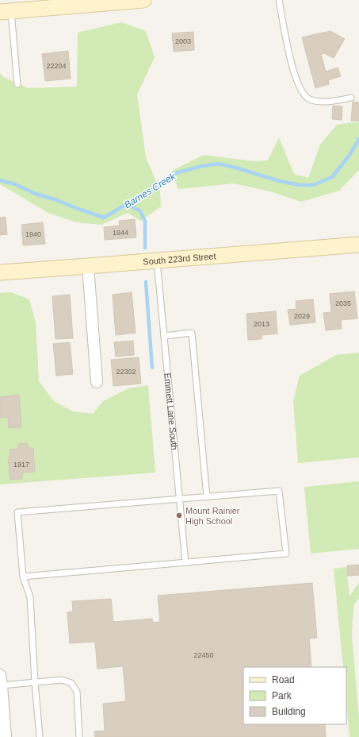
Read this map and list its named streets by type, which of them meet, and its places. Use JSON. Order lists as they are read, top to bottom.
{
  "streets": {
    "street": ["South 223rd Street"],
    "lane": ["Emmett Lane South"]
  },
  "crossings": [
    ["South 223rd Street", "Emmett Lane South"]
  ],
  "water": ["Barnes Creek"],
  "places": ["Mount Rainier High School"],
  "house_numbers": [
    "2003",
    "22204",
    "1944",
    "1940",
    "2035",
    "2029",
    "2013",
    "22302",
    "1917",
    "22450"
  ],
  "legend": ["Road", "Park", "Building"]
}
